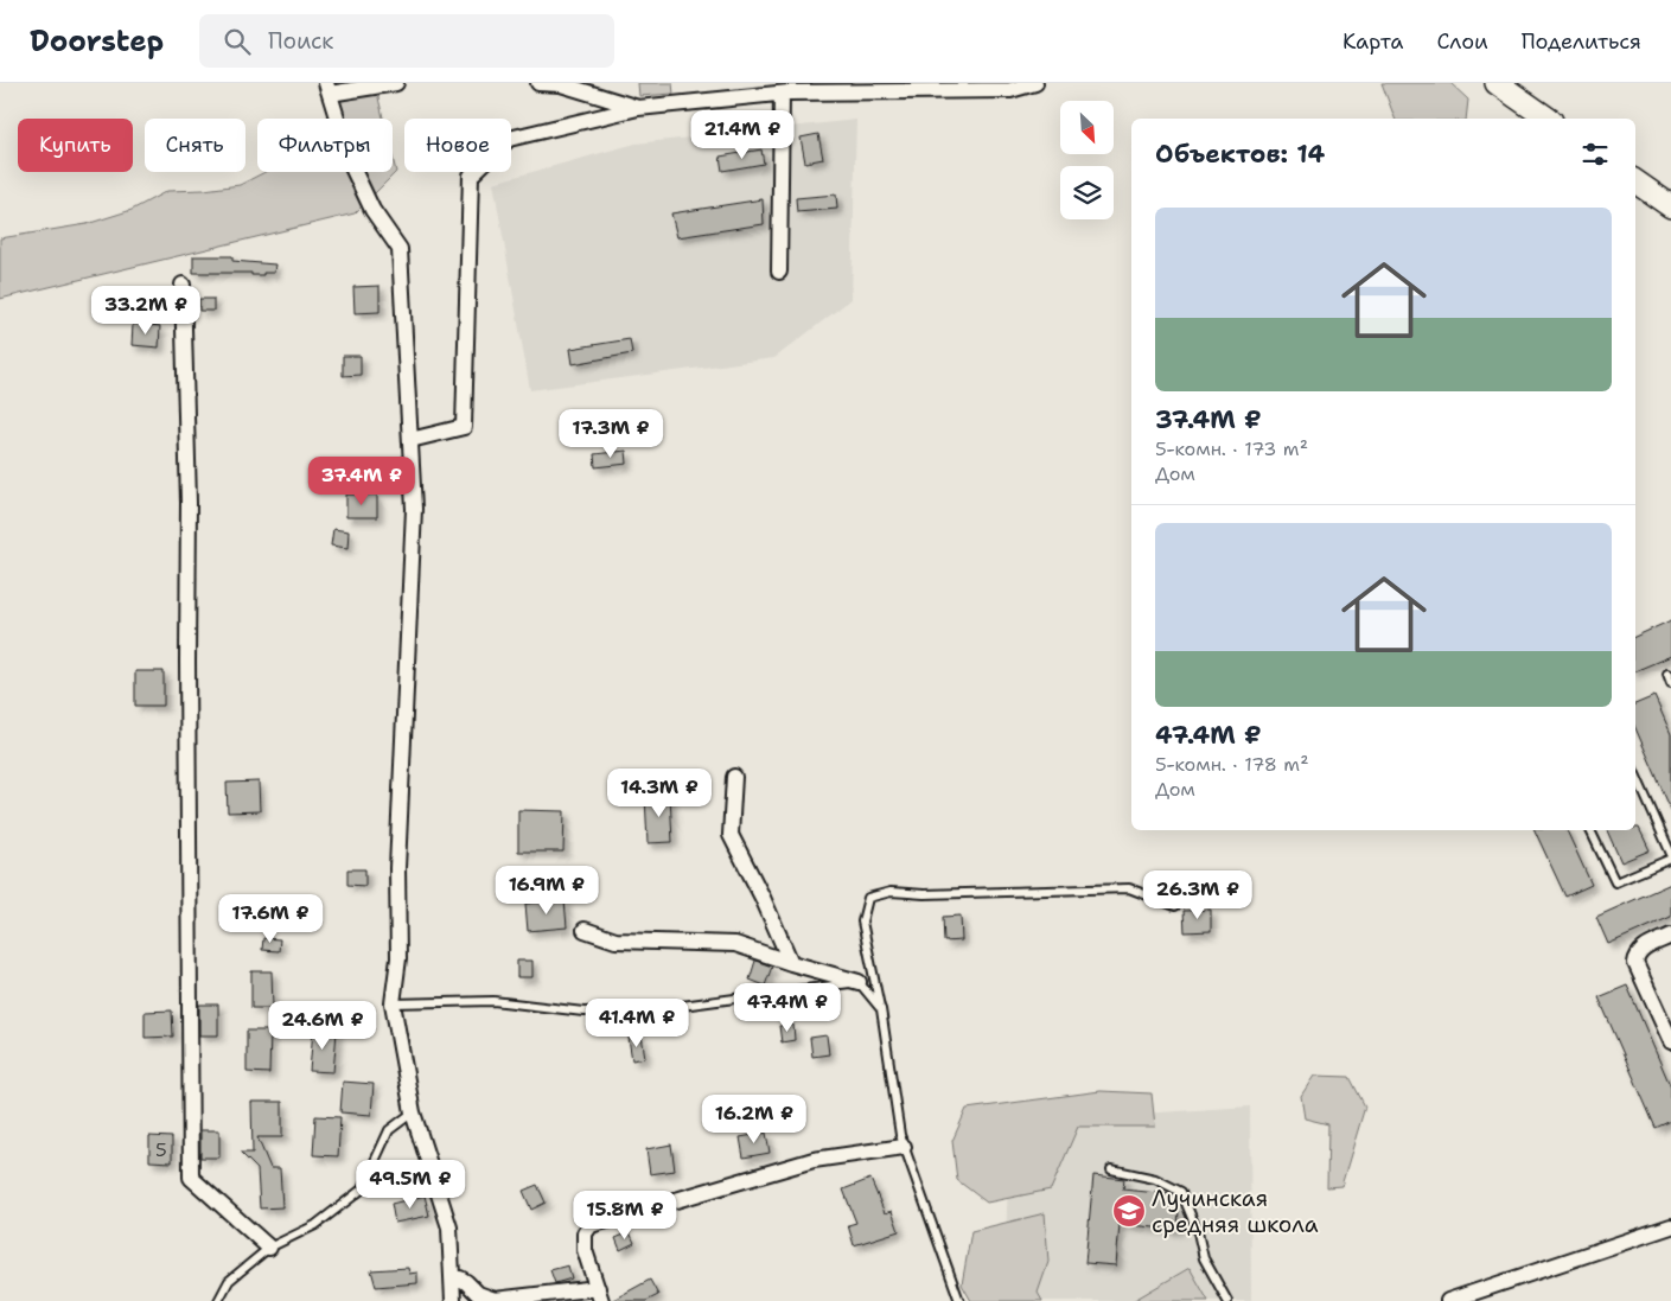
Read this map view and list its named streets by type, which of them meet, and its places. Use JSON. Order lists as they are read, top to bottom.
{
  "places": {
    "school or university": ["Лучинская средняя школа"]
  },
  "house_numbers": ["5"],
  "north": "bottom right",
  "page": {
    "header": "Doorstep",
    "search": "Поиск",
    "nav": ["Карта", "Слои", "Поделиться"],
    "price": [
      "21.4M ₽",
      "33.2M ₽",
      "17.3M ₽",
      "37.4M ₽",
      "14.3M ₽",
      "16.9M ₽",
      "26.3M ₽",
      "17.6M ₽",
      "47.4M ₽",
      "41.4M ₽",
      "24.6M ₽",
      "16.2M ₽",
      "49.5M ₽",
      "15.8M ₽"
    ],
    "chip": [
      "Купить",
      "Снять",
      "Фильтры",
      "Новое"
    ],
    "heading": "Объектов: 14",
    "list": [
      {
        "name": "37.4M ₽",
        "note": "5-комн. · 173 m² · Дом"
      },
      {
        "name": "47.4M ₽",
        "note": "5-комн. · 178 m² · Дом"
      }
    ]
  }
}
